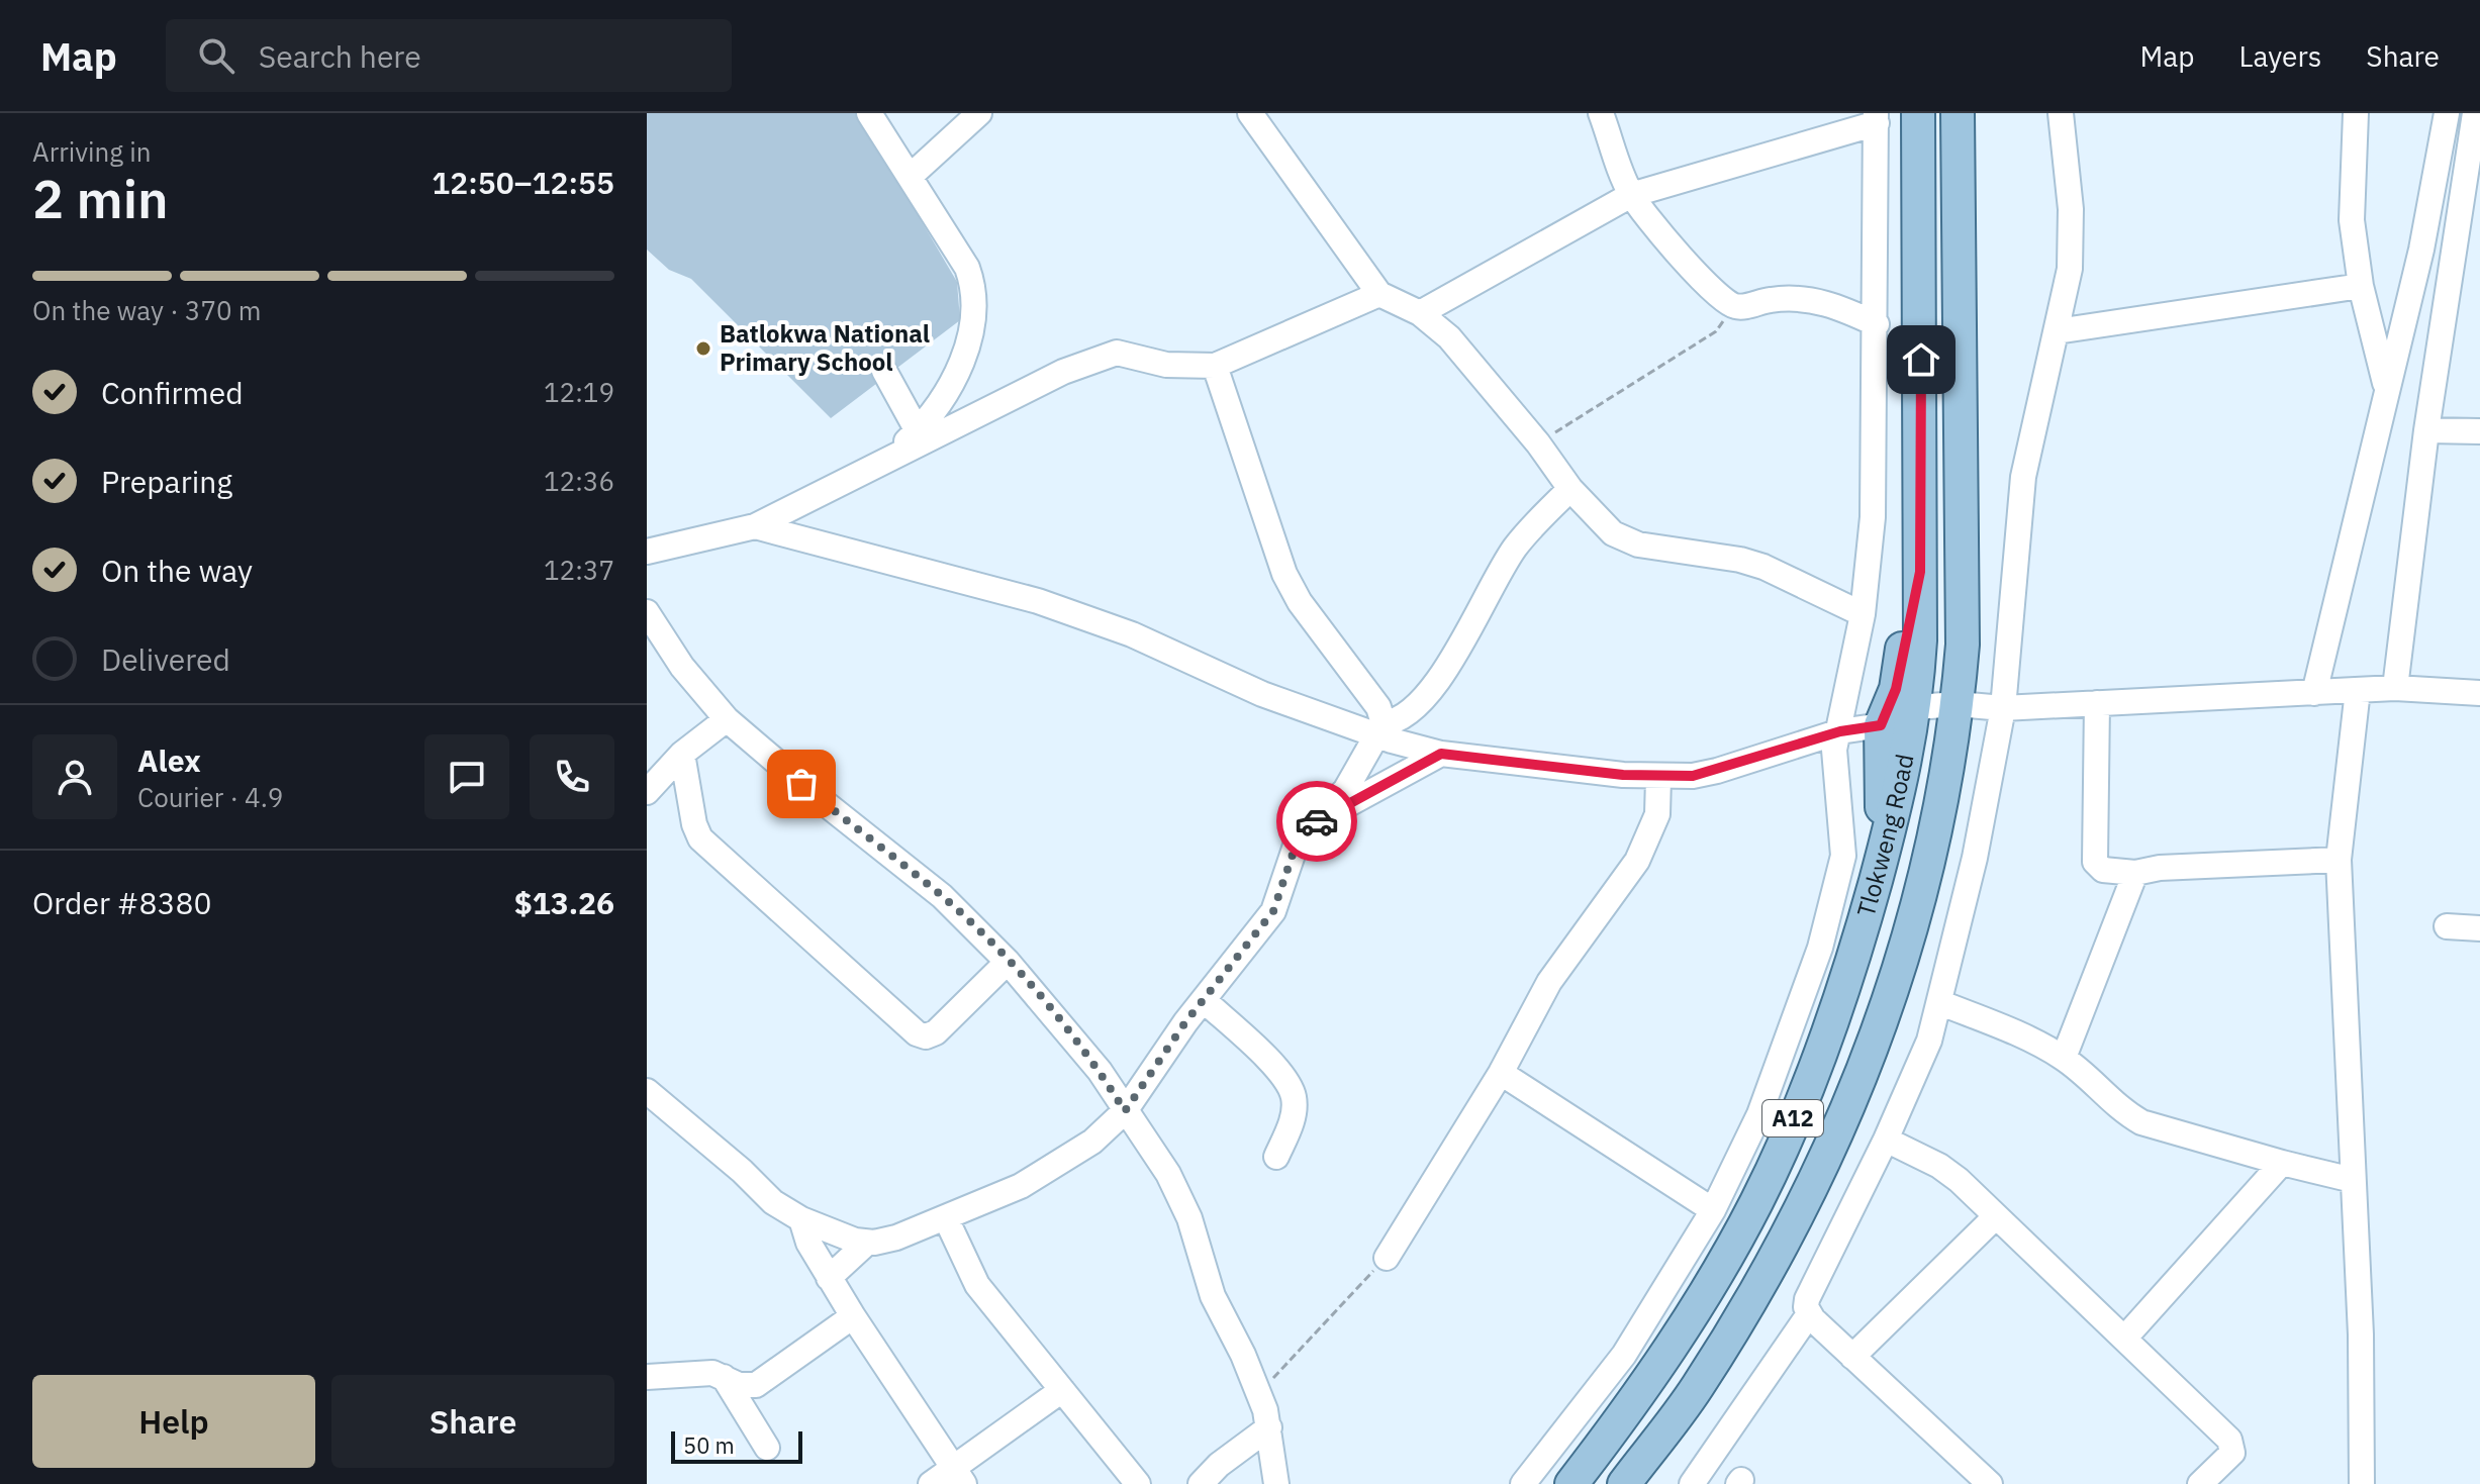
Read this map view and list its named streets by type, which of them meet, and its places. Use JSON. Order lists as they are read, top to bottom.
{
  "streets": {
    "main road": ["Tlokweng Road", "A12"]
  },
  "places": ["Batlokwa National Primary School"],
  "scale_bar": "50 m",
  "page": {
    "header": "Map",
    "search": "Search here",
    "nav": ["Map", "Layers", "Share"],
    "heading": ["2 min", "Arriving in", "12:50–12:55"],
    "panel": [
      "Alex",
      "Courier · 4.9",
      "Order #8380",
      "$13.26"
    ],
    "bar": "On the way · 370 m",
    "list": [
      ["Confirmed", "12:19"],
      ["Preparing", "12:36"],
      ["On the way", "12:37"],
      "Delivered"
    ],
    "buttons": ["Help", "Share"],
    "scale": "50 m"
  }
}
